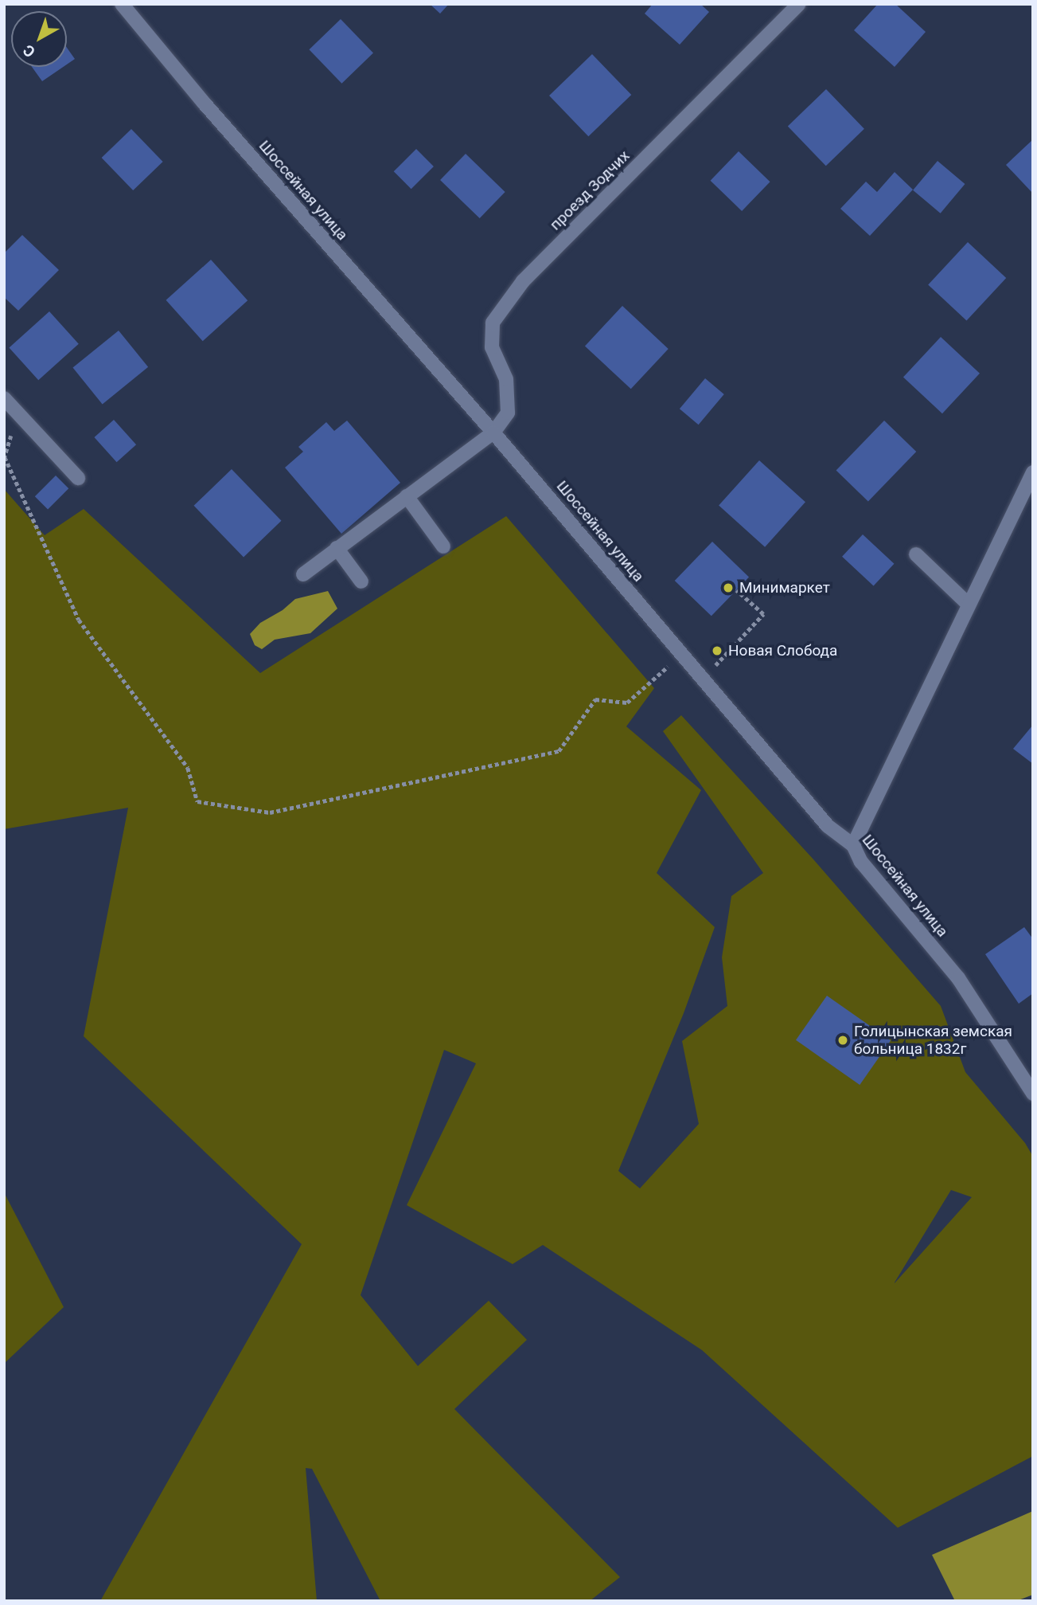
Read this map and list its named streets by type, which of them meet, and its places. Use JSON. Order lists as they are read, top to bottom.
{
  "streets": {
    "street": ["Шоссейная улица", "проезд Зодчих"]
  },
  "crossings": [
    ["Шоссейная улица", "проезд Зодчих"]
  ],
  "places": ["Минимаркет", "Новая Слобода", "Голицынская земская больница 1832г"],
  "north": "bottom left"
}
